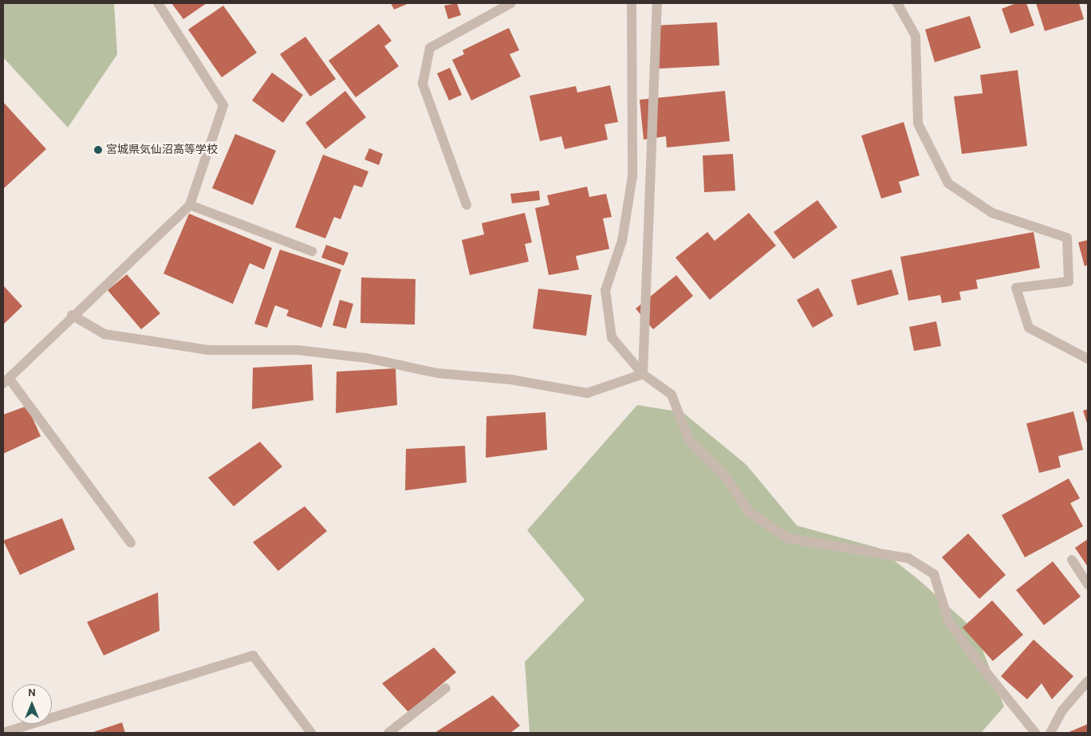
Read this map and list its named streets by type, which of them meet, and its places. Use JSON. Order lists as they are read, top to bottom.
{
  "places": ["宮城県気仙沼高等学校"],
  "north": "top"
}
